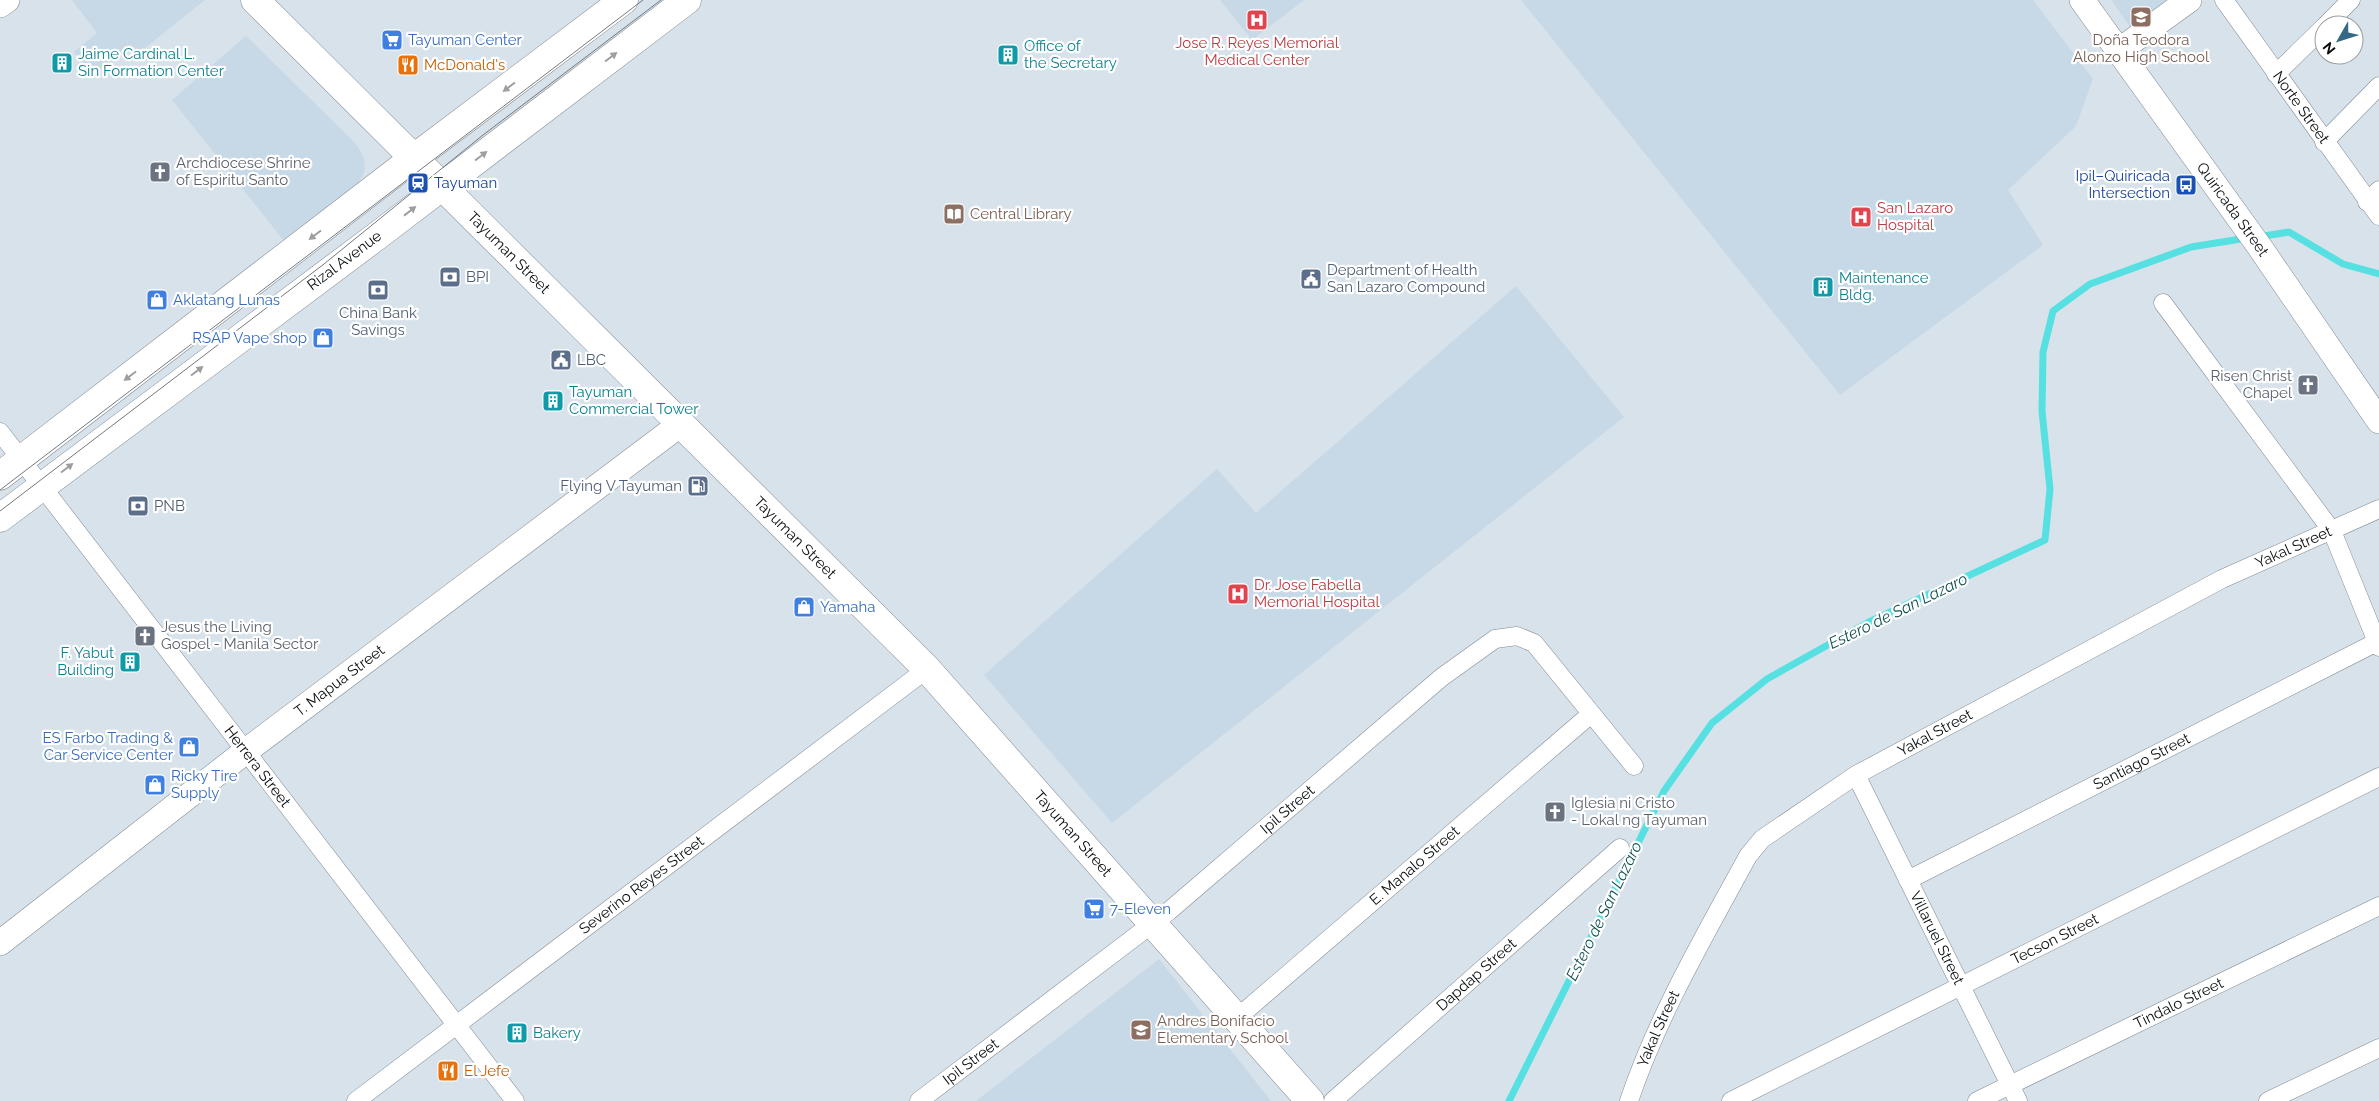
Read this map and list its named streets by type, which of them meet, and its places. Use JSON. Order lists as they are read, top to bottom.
{
  "streets": {
    "main road": ["Tayuman Street", "Rizal Avenue"],
    "street": [
      "Norte Street",
      "Quiricada Street",
      "Yakal Street",
      "T. Mapua Street",
      "Santiago Street",
      "Herrera Street",
      "Ipil Street",
      "E. Manalo Street",
      "Severino Reyes Street",
      "Villaruel Street",
      "Tecson Street",
      "Dapdap Street",
      "Tindalo Street"
    ]
  },
  "crossings": [
    ["Tayuman Street", "Rizal Avenue"],
    ["Tayuman Street", "T. Mapua Street"],
    ["Tayuman Street", "Ipil Street"],
    ["Tayuman Street", "E. Manalo Street"],
    ["Tayuman Street", "Severino Reyes Street"],
    ["Rizal Avenue", "Herrera Street"],
    ["Yakal Street", "Villaruel Street"],
    ["T. Mapua Street", "Herrera Street"],
    ["Santiago Street", "Villaruel Street"],
    ["Herrera Street", "Severino Reyes Street"],
    ["Ipil Street", "E. Manalo Street"],
    ["Villaruel Street", "Tecson Street"],
    ["Villaruel Street", "Tindalo Street"]
  ],
  "water": ["Estero de San Lazaro"],
  "places": {
    "school or university": ["Doña Teodora Alonzo High School", "Andres Bonifacio Elementary School"],
    "hospital": ["Jose R. Reyes Memorial Medical Center", "San Lazaro Hospital", "Dr. Jose Fabella Memorial Hospital"],
    "supermarket": ["Tayuman Center", "7-Eleven"],
    "building": [
      "Office of the Secretary",
      "Jaime Cardinal L. Sin Formation Center",
      "Maintenance Bldg.",
      "Tayuman Commercial Tower",
      "F. Yabut Building",
      "Bakery"
    ],
    "restaurant": ["McDonald's", "El Jefe"],
    "church": [
      "Archdiocese Shrine of Espiritu Santo",
      "Risen Christ Chapel",
      "Jesus the Living Gospel - Manila Sector",
      "Iglesia ni Cristo - Lokal ng Tayuman"
    ],
    "station": ["Tayuman"],
    "bus stop": ["Ipil–Quiricada Intersection"],
    "library": ["Central Library"],
    "bank": ["BPI", "China Bank Savings", "PNB"],
    "public building": ["Department of Health San Lazaro Compound", "LBC"],
    "shop": [
      "Aklatang Lunas",
      "RSAP Vape shop",
      "Yamaha",
      "ES Farbo Trading & Car Service Center",
      "Ricky Tire Supply"
    ],
    "fuel station": ["Flying V Tayuman"]
  },
  "north": "bottom left"
}
